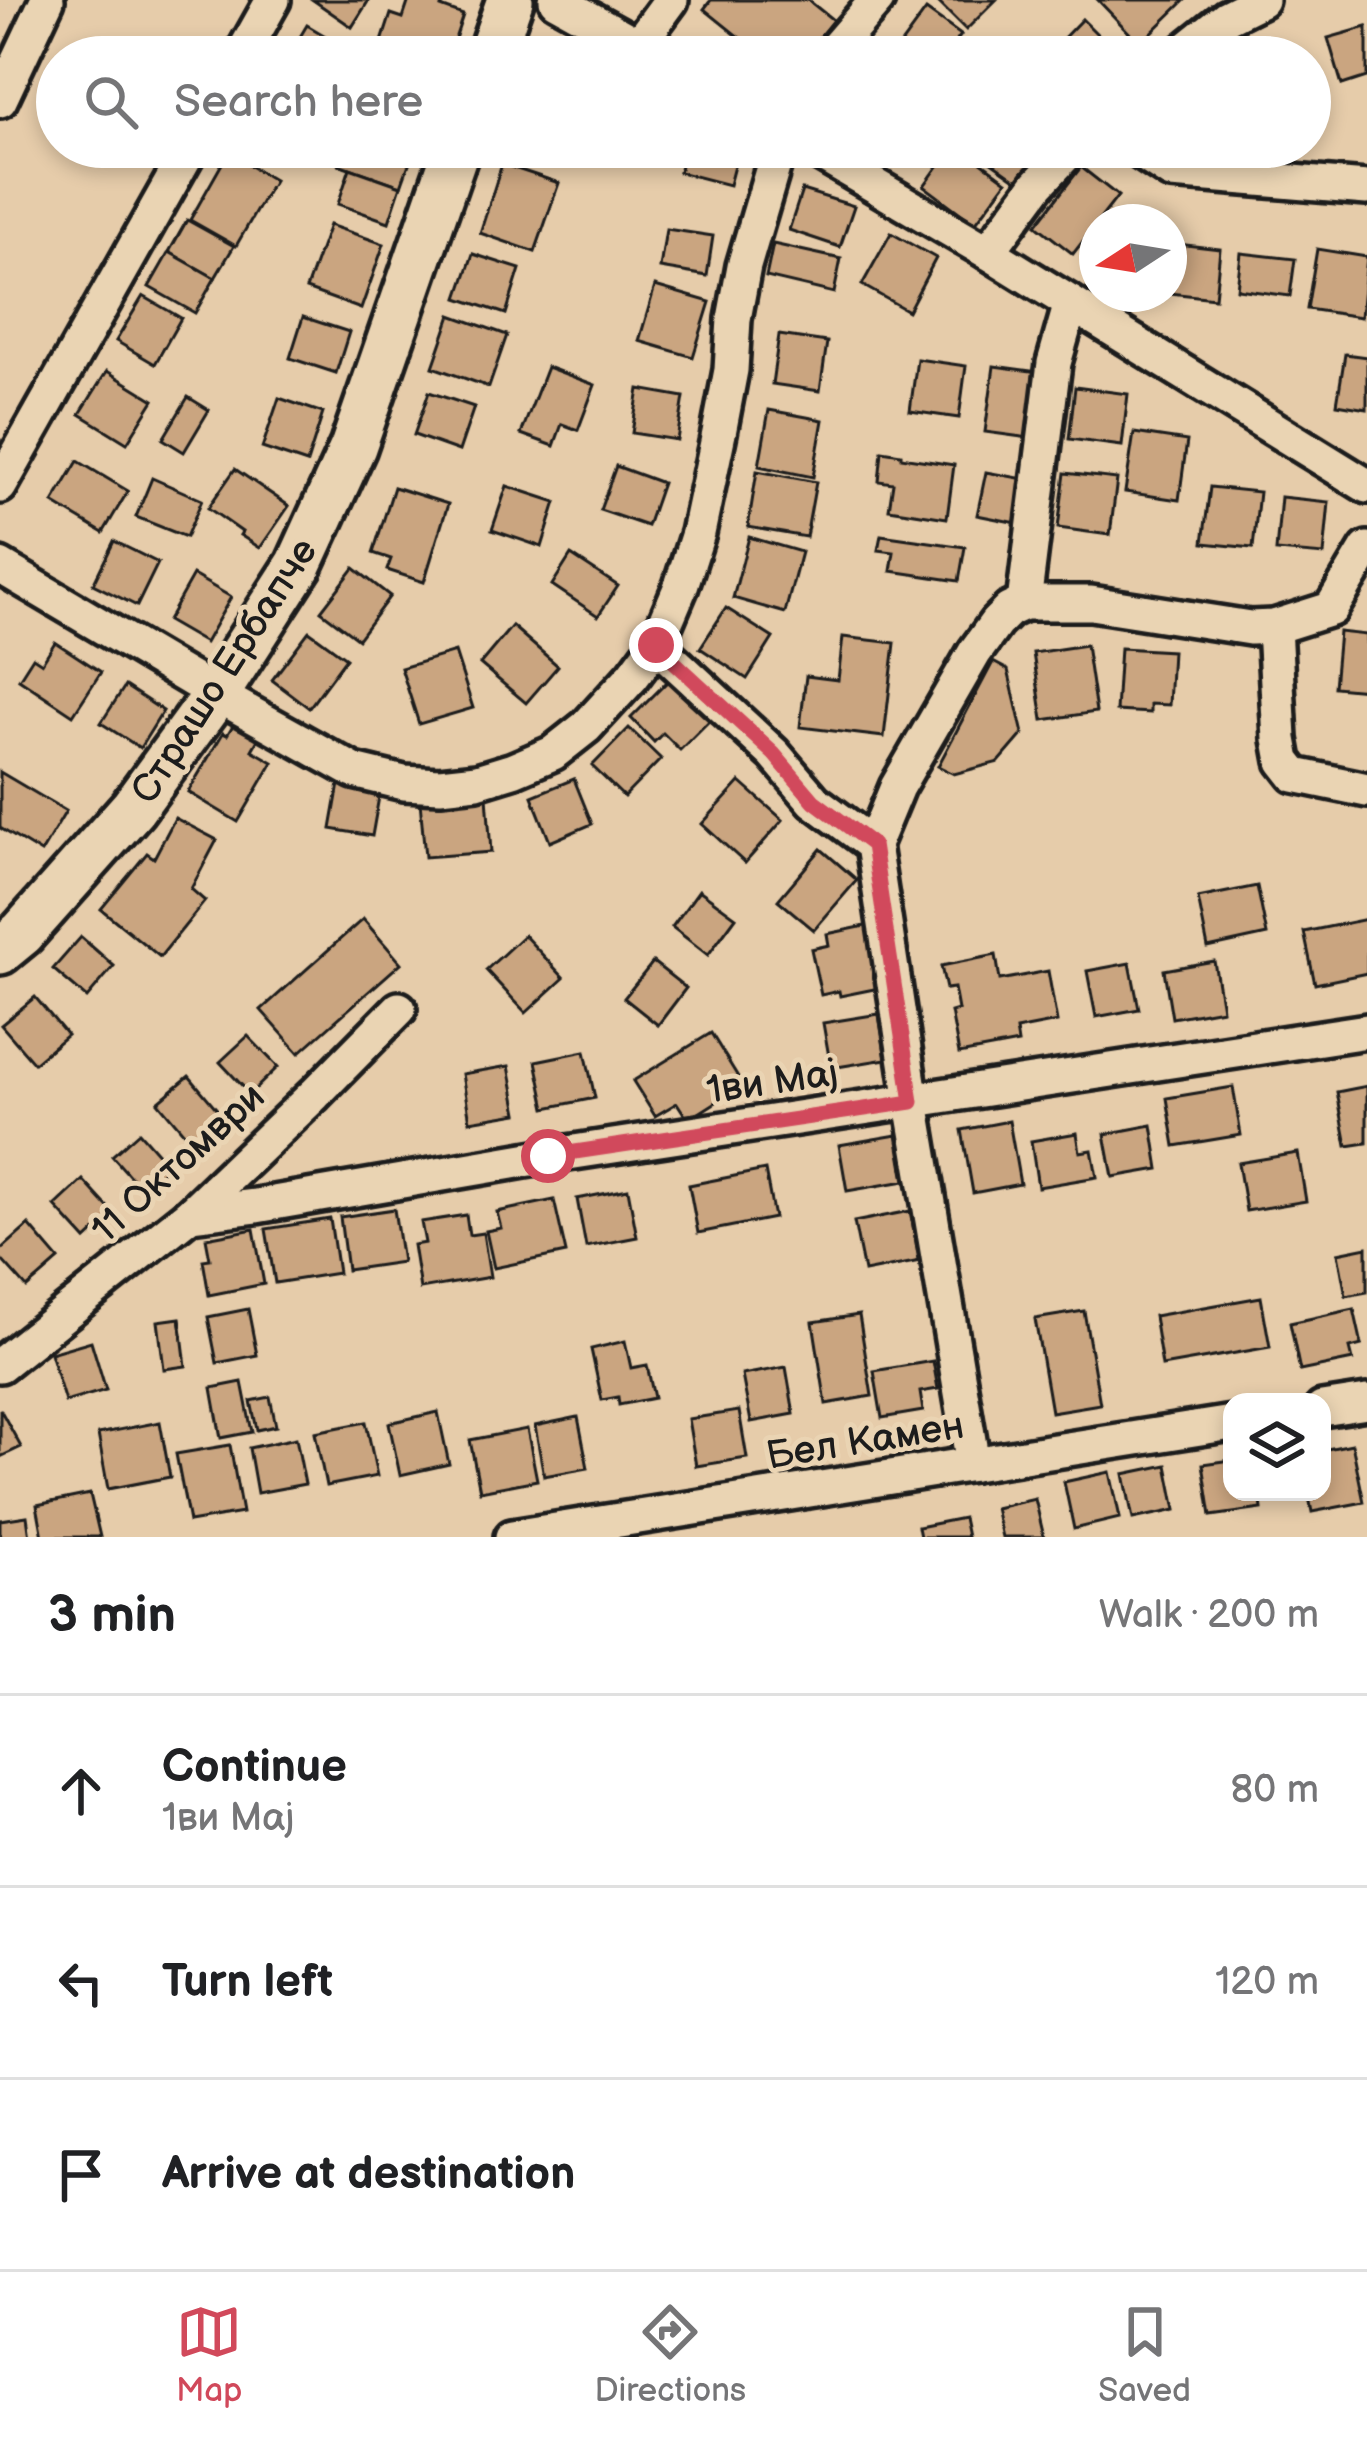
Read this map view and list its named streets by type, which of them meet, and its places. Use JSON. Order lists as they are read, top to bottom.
{
  "streets": {
    "main road": ["Страшо Ербапче"],
    "street": ["1ви Мај", "11 Октомври", "Бел Камен"]
  },
  "crossings": [
    ["1ви Мај", "11 Октомври"]
  ],
  "north": "left",
  "page": {
    "search": "Search here",
    "heading": ["3 min", "Walk · 200 m"],
    "list": [
      ["Continue", "1ви Мај", "80 m"],
      ["Turn left", "120 m"],
      "Arrive at destination"
    ],
    "nav": ["Map", "Directions", "Saved"]
  }
}
